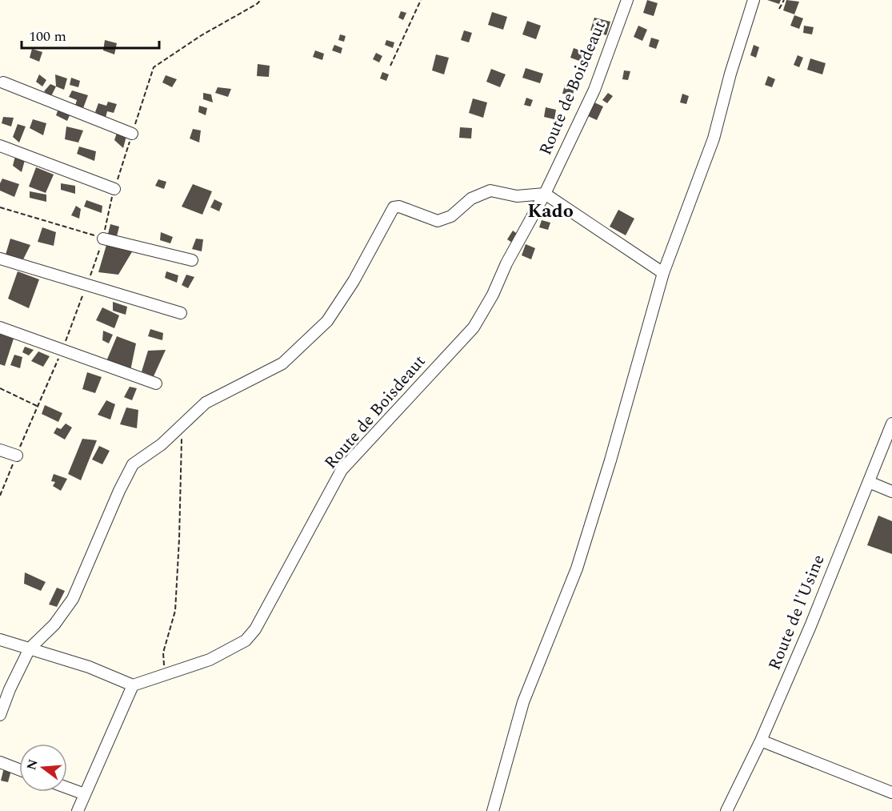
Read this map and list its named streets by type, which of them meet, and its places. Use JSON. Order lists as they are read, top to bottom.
{
  "streets": {
    "street": ["Route de Boisdeaut", "Route de l'Usine"]
  },
  "districts": ["Kado"],
  "scale_bar": "100 m",
  "north": "left"
}
